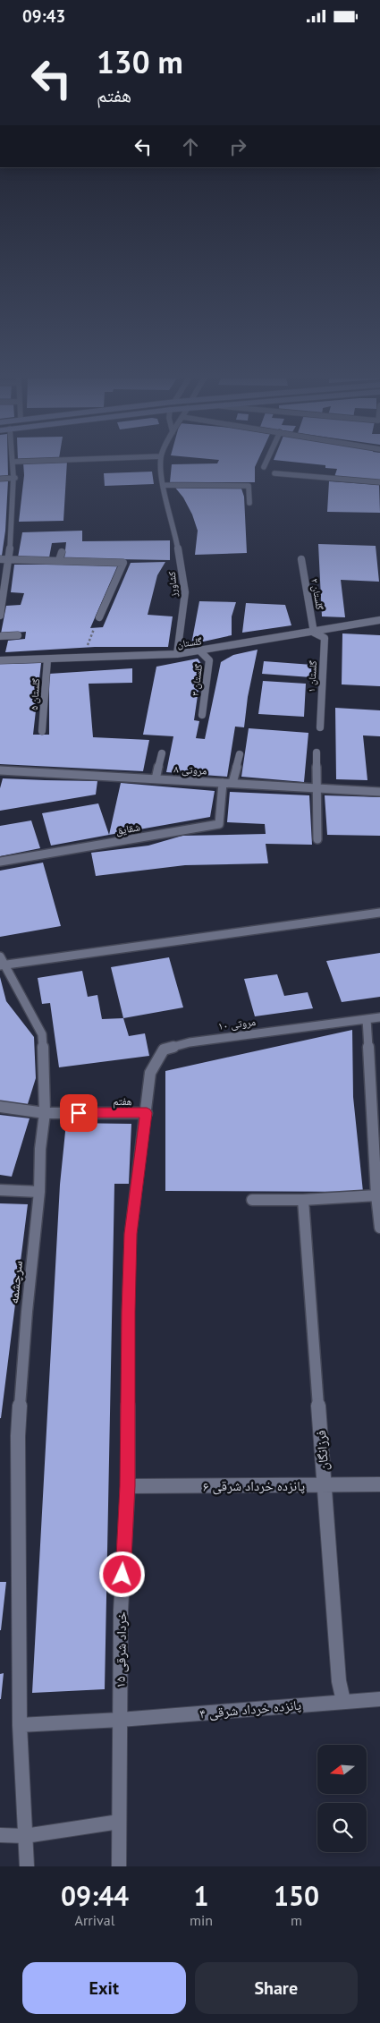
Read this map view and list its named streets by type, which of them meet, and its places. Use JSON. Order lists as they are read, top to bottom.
{
  "streets": {
    "street": [
      "کشاورز",
      "گلستان ۲",
      "گلستان",
      "گلستان ۱",
      "گلستان ۳",
      "گلستان ۵",
      "مروتی ۸",
      "شقایق",
      "مروتی ۱۰",
      "هفتم",
      "سرچشمه",
      "فرزانگان",
      "پانزده خرداد شرقی ۶",
      "۱۵ خرداد شرقی",
      "پانزده خرداد شرقی ۴"
    ]
  },
  "crossings": [
    ["کشاورز", "گلستان"],
    ["گلستان ۲", "گلستان"],
    ["گلستان ۲", "گلستان ۱"],
    ["گلستان", "گلستان ۱"],
    ["گلستان", "گلستان ۳"],
    ["گلستان", "گلستان ۵"],
    ["مروتی ۸", "شقایق"],
    ["مروتی ۱۰", "هفتم"],
    ["مروتی ۱۰", "۱۵ خرداد شرقی"],
    ["هفتم", "سرچشمه"],
    ["هفتم", "۱۵ خرداد شرقی"],
    ["سرچشمه", "پانزده خرداد شرقی ۴"],
    ["فرزانگان", "پانزده خرداد شرقی ۶"],
    ["فرزانگان", "پانزده خرداد شرقی ۴"],
    ["پانزده خرداد شرقی ۶", "۱۵ خرداد شرقی"],
    ["۱۵ خرداد شرقی", "پانزده خرداد شرقی ۴"]
  ],
  "north": "left",
  "page": {
    "status": "09:43",
    "turn": ["130 m", "هفتم"],
    "eta": [
      "09:44",
      "Arrival",
      "1",
      "min",
      "150",
      "m"
    ],
    "buttons": ["Exit", "Share"]
  }
}
